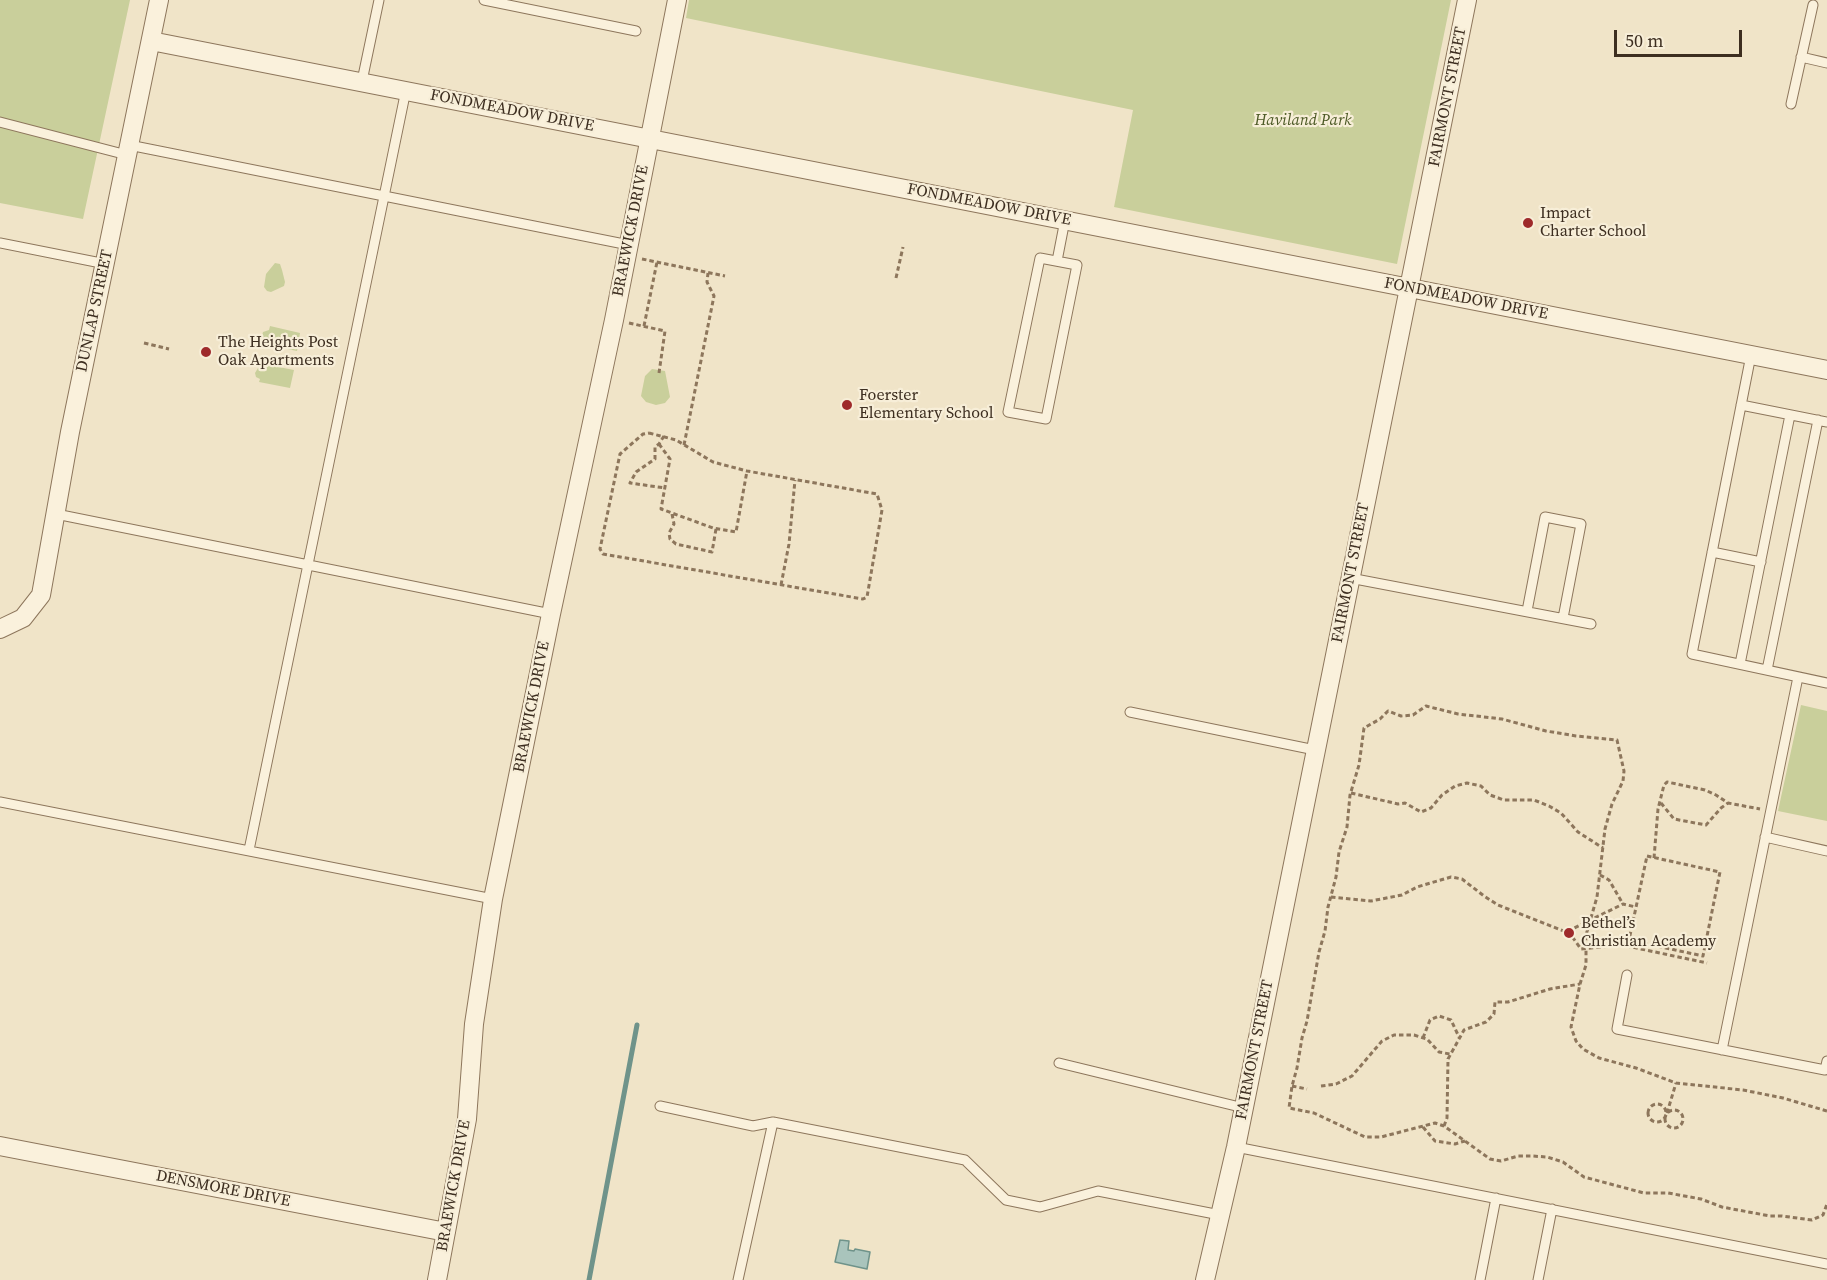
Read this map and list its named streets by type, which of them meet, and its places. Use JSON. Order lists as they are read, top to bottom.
{
  "streets": {
    "street": [
      "FAIRMONT STREET",
      "FONDMEADOW DRIVE",
      "BRAEWICK DRIVE",
      "DUNLAP STREET",
      "DENSMORE DRIVE"
    ]
  },
  "crossings": [
    ["FAIRMONT STREET", "FONDMEADOW DRIVE"],
    ["FONDMEADOW DRIVE", "BRAEWICK DRIVE"],
    ["FONDMEADOW DRIVE", "DUNLAP STREET"],
    ["BRAEWICK DRIVE", "DENSMORE DRIVE"]
  ],
  "parks": ["Haviland Park"],
  "places": [
    "Impact Charter School",
    "The Heights Post Oak Apartments",
    "Foerster Elementary School",
    "Bethel’s Christian Academy"
  ],
  "scale_bar": "50 m"
}
